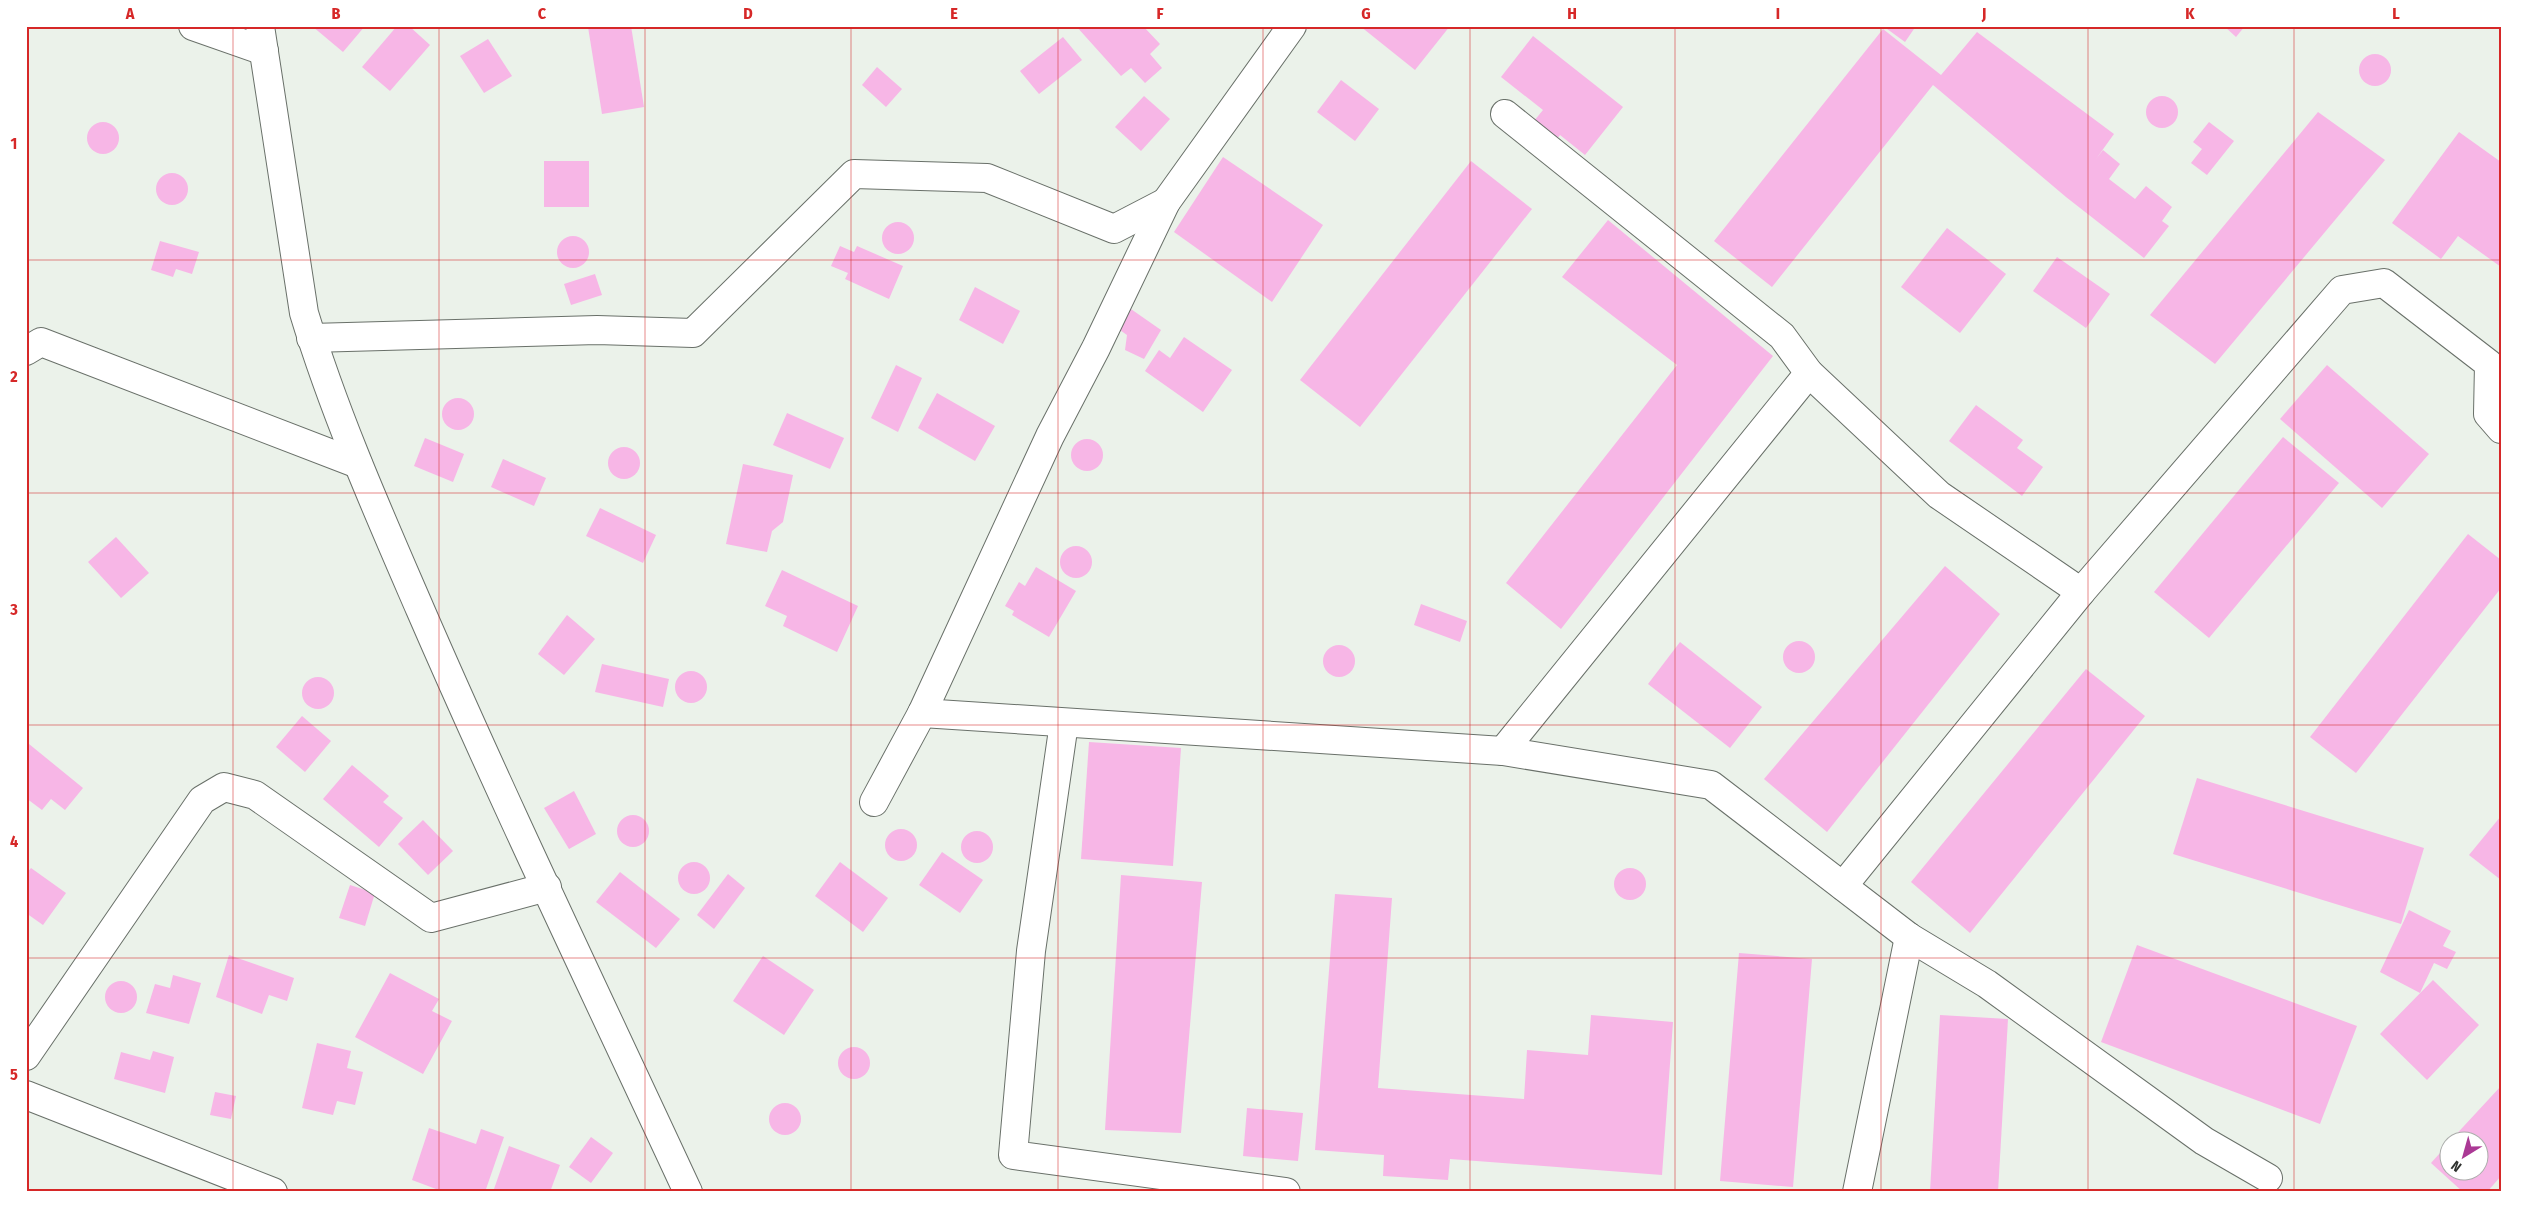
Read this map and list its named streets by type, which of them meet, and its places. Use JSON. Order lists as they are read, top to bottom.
{
  "north": "bottom left",
  "grid": {
    "columns": [
      "A",
      "B",
      "C",
      "D",
      "E",
      "F",
      "G",
      "H",
      "I",
      "J",
      "K",
      "L"
    ],
    "rows": [
      "1",
      "2",
      "3",
      "4",
      "5"
    ]
  }
}
